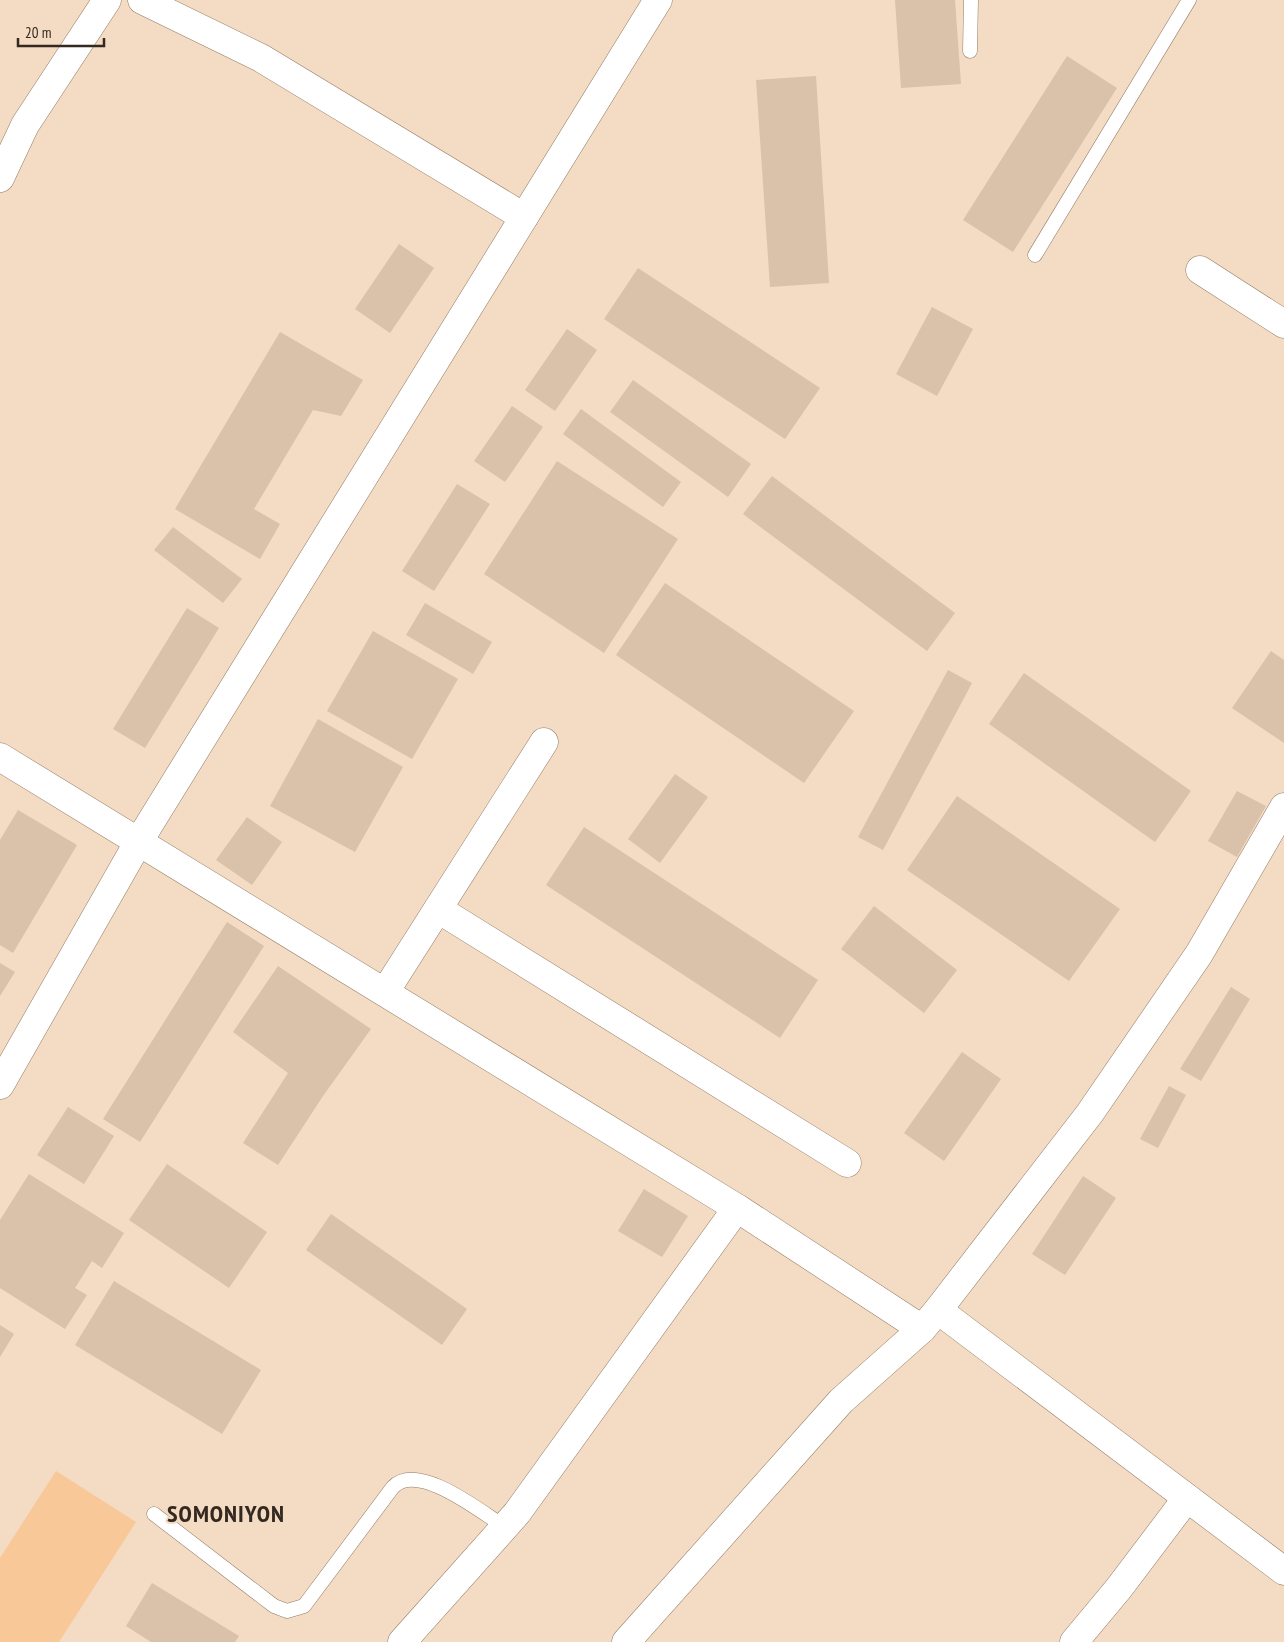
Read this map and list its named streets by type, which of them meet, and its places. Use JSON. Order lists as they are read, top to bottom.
{
  "districts": ["SOMONIYON"],
  "scale_bar": "20 m"
}
